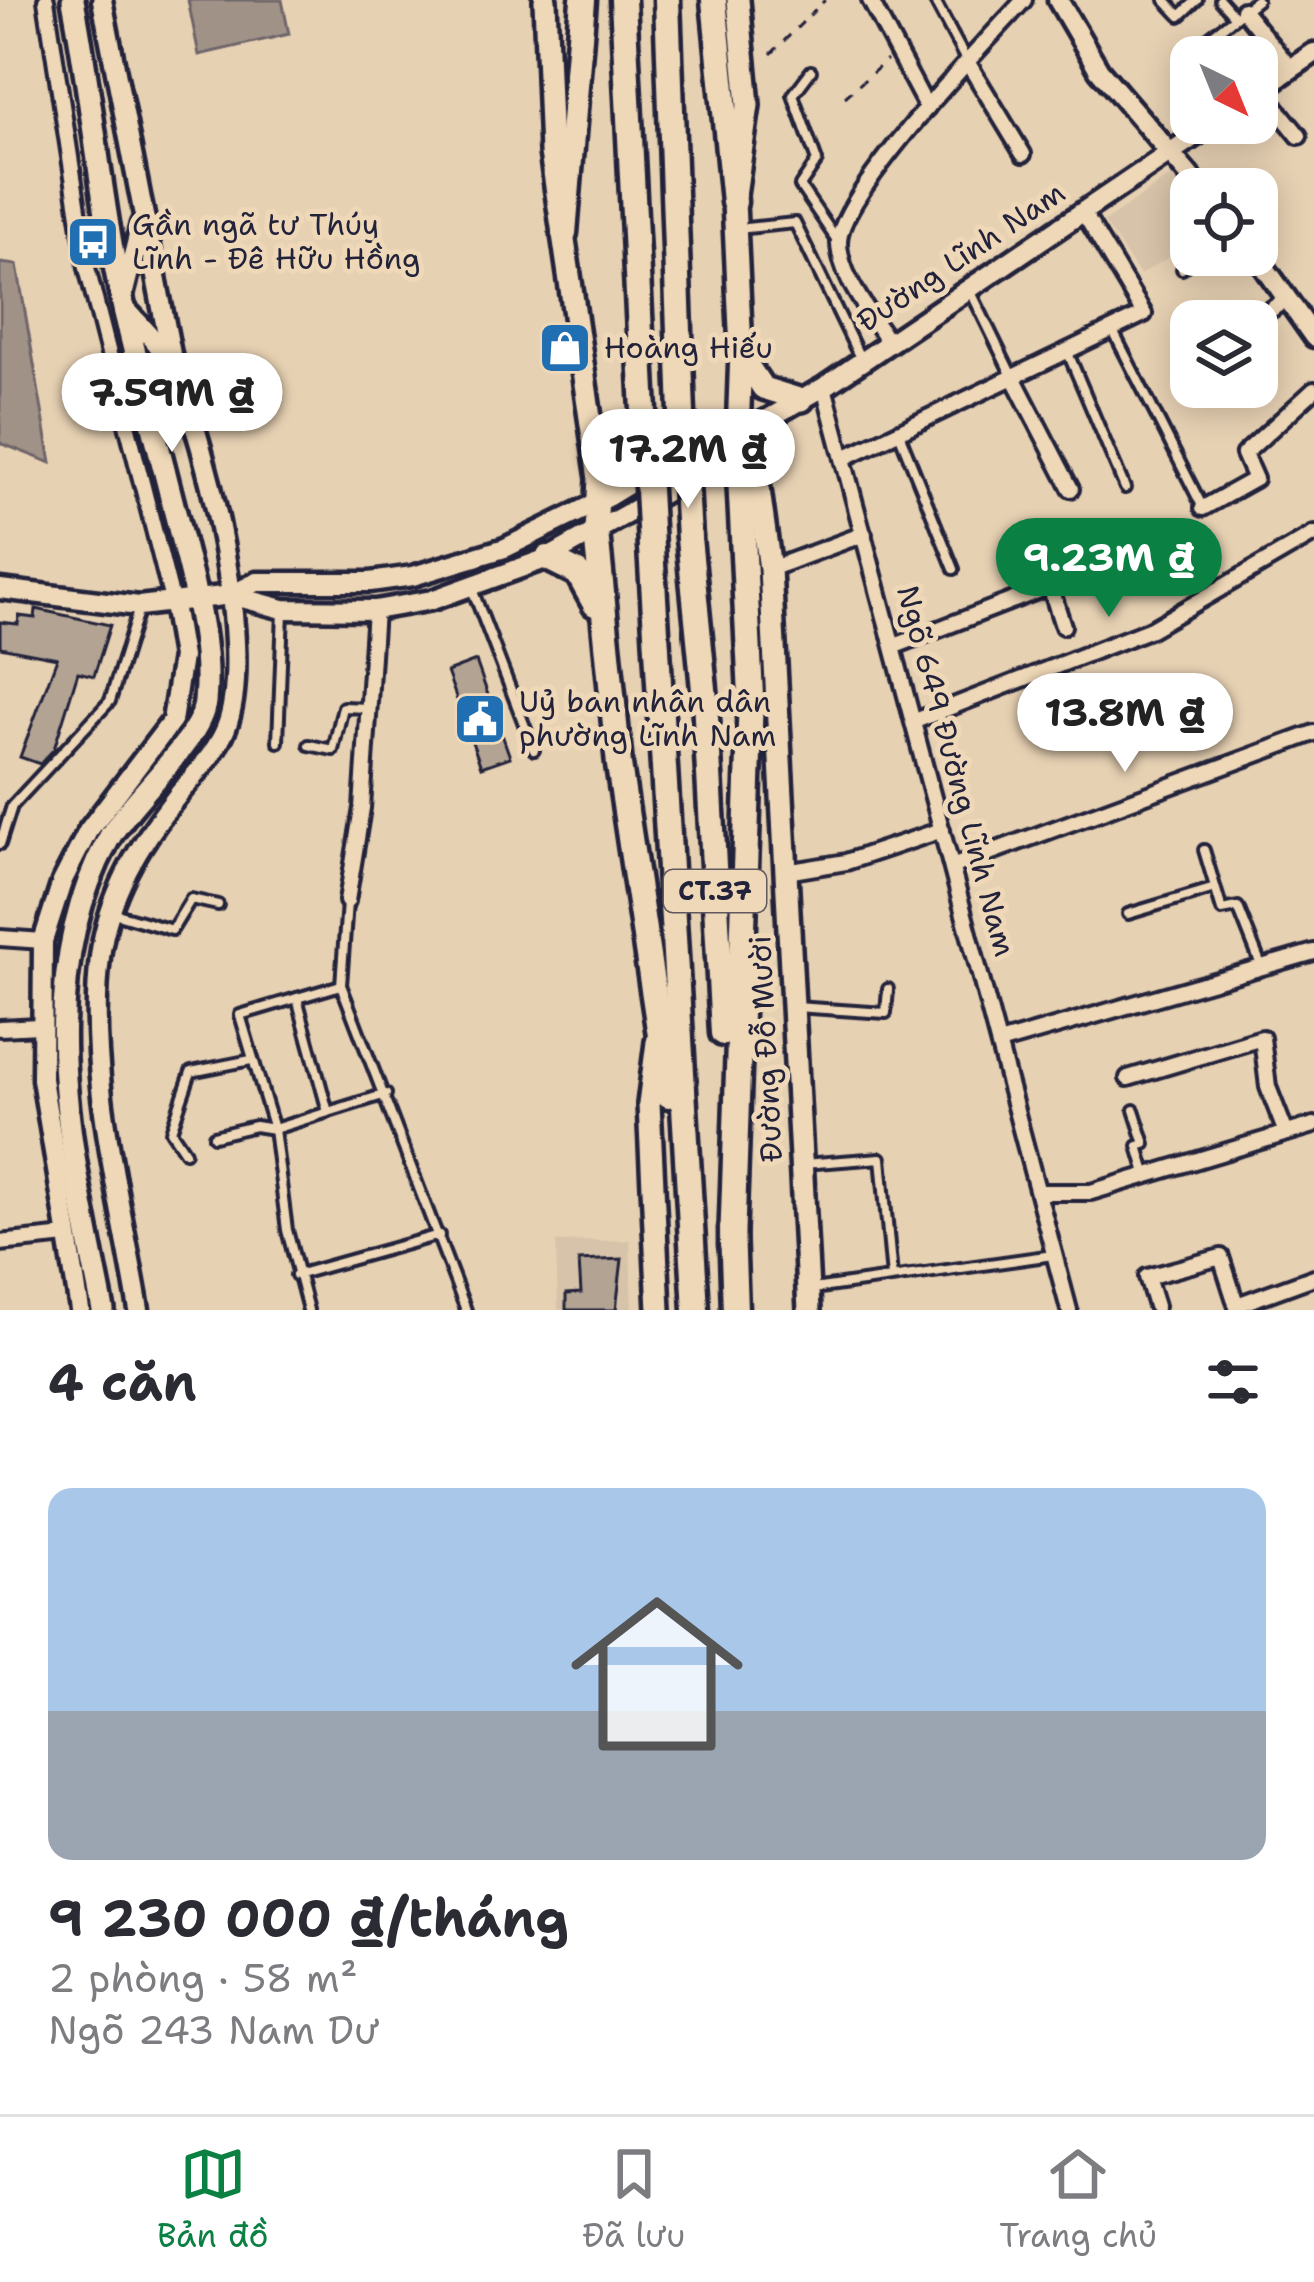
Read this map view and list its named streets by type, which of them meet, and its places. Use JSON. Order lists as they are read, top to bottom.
{
  "streets": {
    "highway": ["CT.37"],
    "main road": ["Đường Đỗ Mười"],
    "street": ["Đường Lĩnh Nam", "Ngõ 649 Đường Lĩnh Nam"]
  },
  "crossings": [
    ["Đường Lĩnh Nam", "Ngõ 649 Đường Lĩnh Nam"],
    ["Đường Lĩnh Nam", "Đường Đỗ Mười"]
  ],
  "places": {
    "bus stop": ["Gần ngã tư Thúy Lĩnh - Đê Hữu Hồng"],
    "shop": ["Hoàng Hiếu"],
    "public building": ["Uỷ ban nhân dân phường Lĩnh Nam"]
  },
  "north": "bottom right",
  "page": {
    "price": [
      "7.59M ₫",
      "17.2M ₫",
      "9.23M ₫",
      "13.8M ₫"
    ],
    "heading": "4 căn",
    "list": [
      {
        "name": "9 230 000 ₫/tháng",
        "note": "2 phòng · 58 m² · Ngõ 243 Nam Dư"
      }
    ],
    "tabs": ["Bản đồ", "Đã lưu", "Trang chủ"]
  }
}
